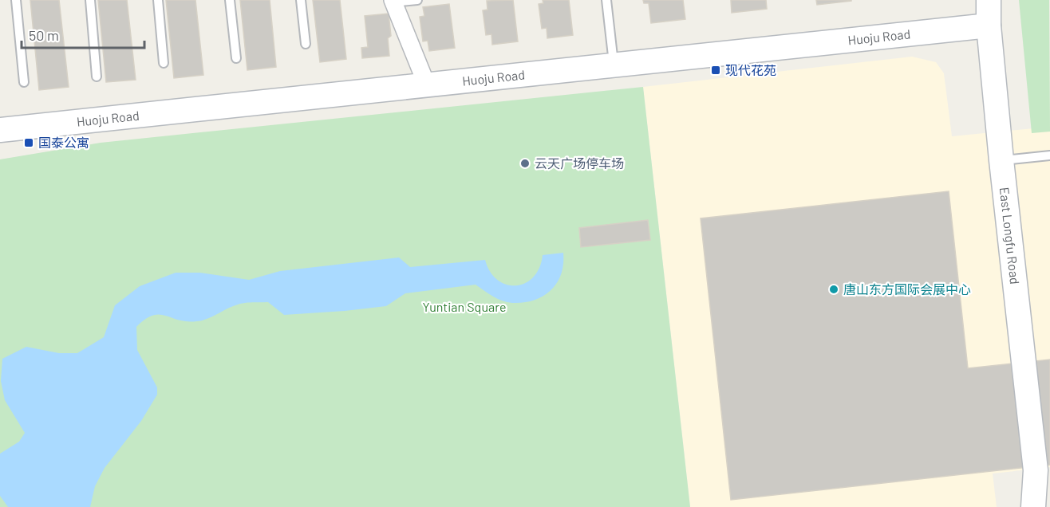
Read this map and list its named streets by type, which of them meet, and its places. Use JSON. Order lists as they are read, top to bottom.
{
  "streets": {
    "street": ["Huoju Road", "East Longfu Road"]
  },
  "crossings": [
    ["Huoju Road", "East Longfu Road"]
  ],
  "parks": ["Yuntian Square"],
  "places": {
    "transit": ["现代花苑", "国泰公寓"],
    "other": ["云天广场停车场", "唐山东方国际会展中心"]
  },
  "scale_bar": "50 m"
}
